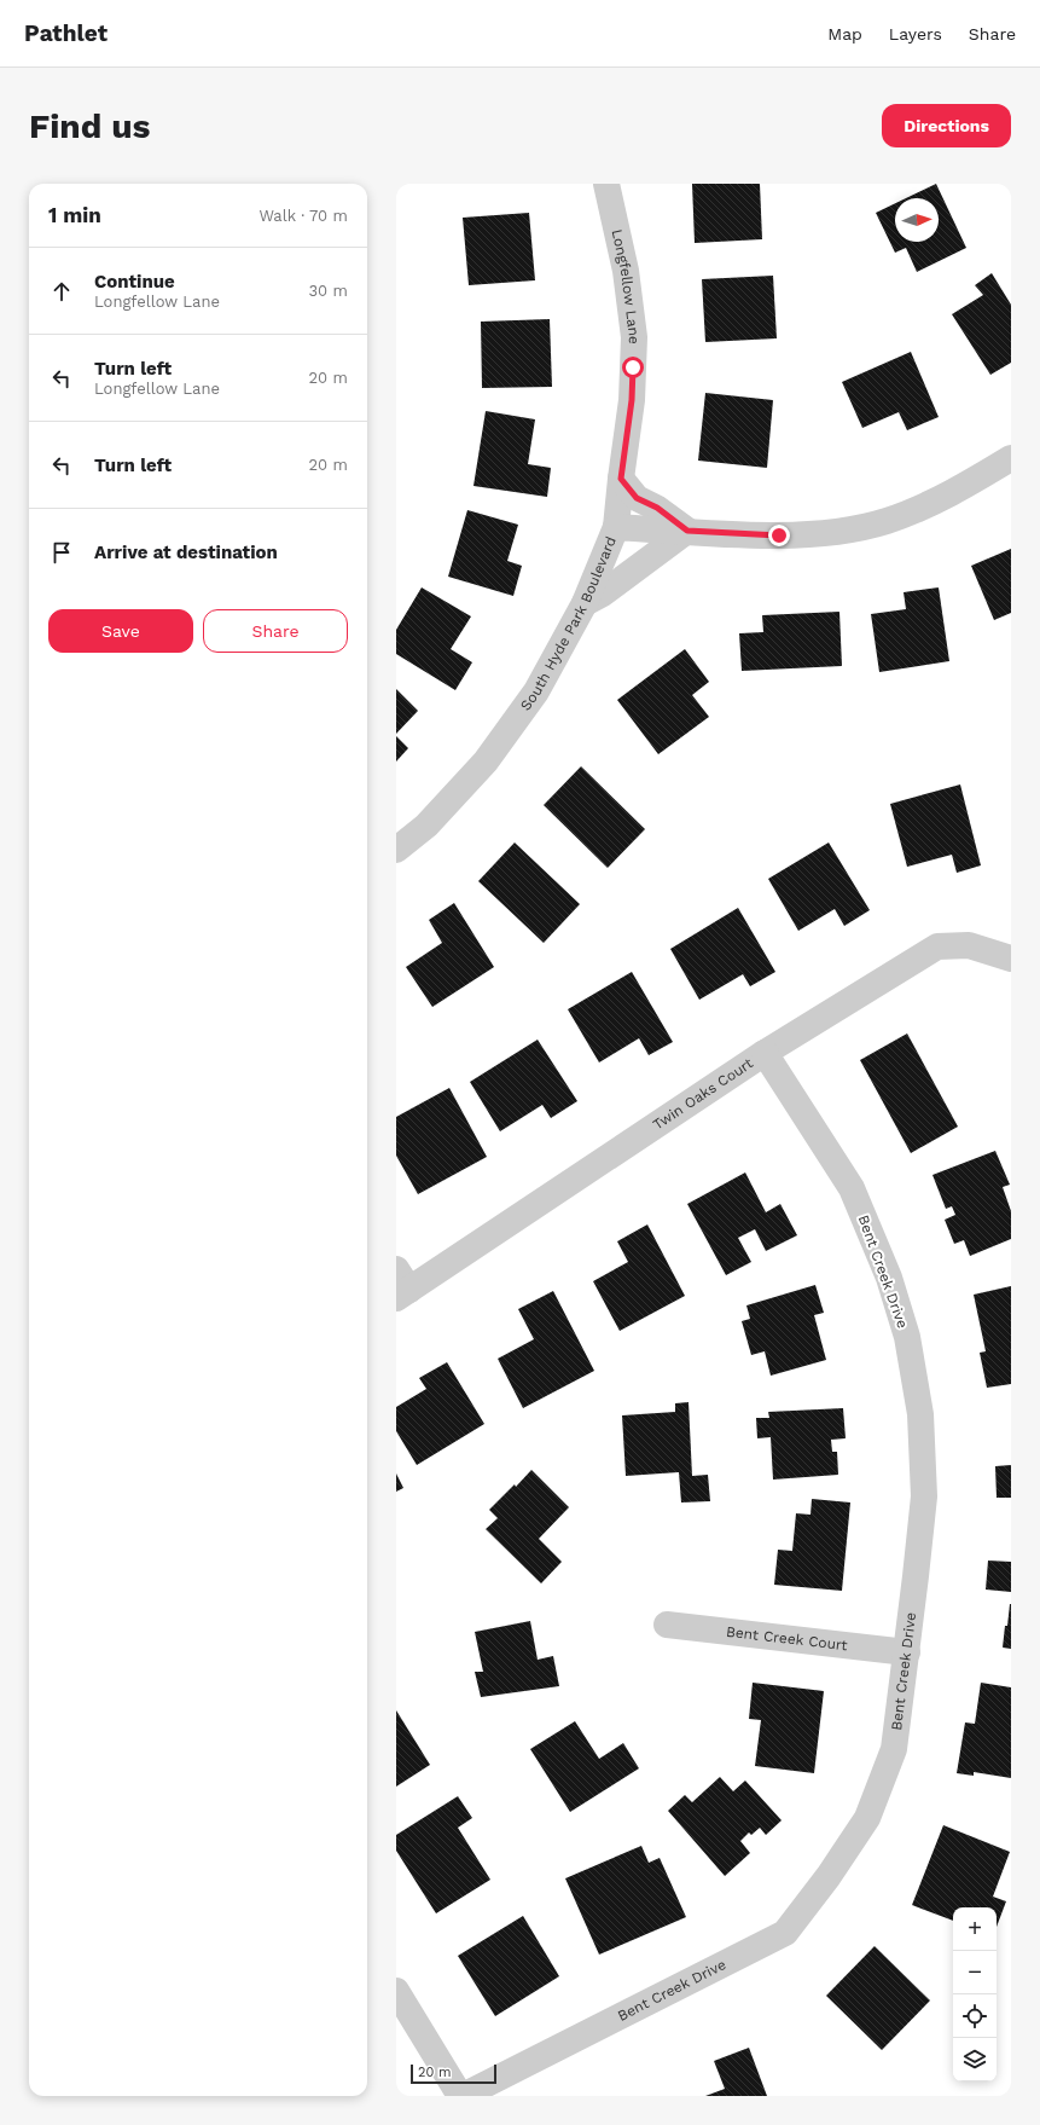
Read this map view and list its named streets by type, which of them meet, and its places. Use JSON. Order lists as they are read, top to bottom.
{
  "streets": {
    "street": [
      "Longfellow Lane",
      "South Hyde Park Boulevard",
      "Twin Oaks Court",
      "Bent Creek Drive",
      "Bent Creek Court"
    ]
  },
  "crossings": [
    ["Longfellow Lane", "South Hyde Park Boulevard"],
    ["Twin Oaks Court", "Bent Creek Drive"],
    ["Bent Creek Drive", "Bent Creek Court"]
  ],
  "scale_bar": "20 m",
  "north": "right",
  "page": {
    "header": "Pathlet",
    "nav": ["Map", "Layers", "Share"],
    "buttons": [
      "Directions",
      ["Save", "Share"]
    ],
    "title": "Find us",
    "heading": ["1 min", "Walk · 70 m"],
    "list": [
      ["Continue", "Longfellow Lane", "30 m"],
      ["Turn left", "Longfellow Lane", "20 m"],
      ["Turn left", "20 m"],
      "Arrive at destination"
    ],
    "map_buttons": ["+", "−"],
    "scale": "20 m"
  }
}
